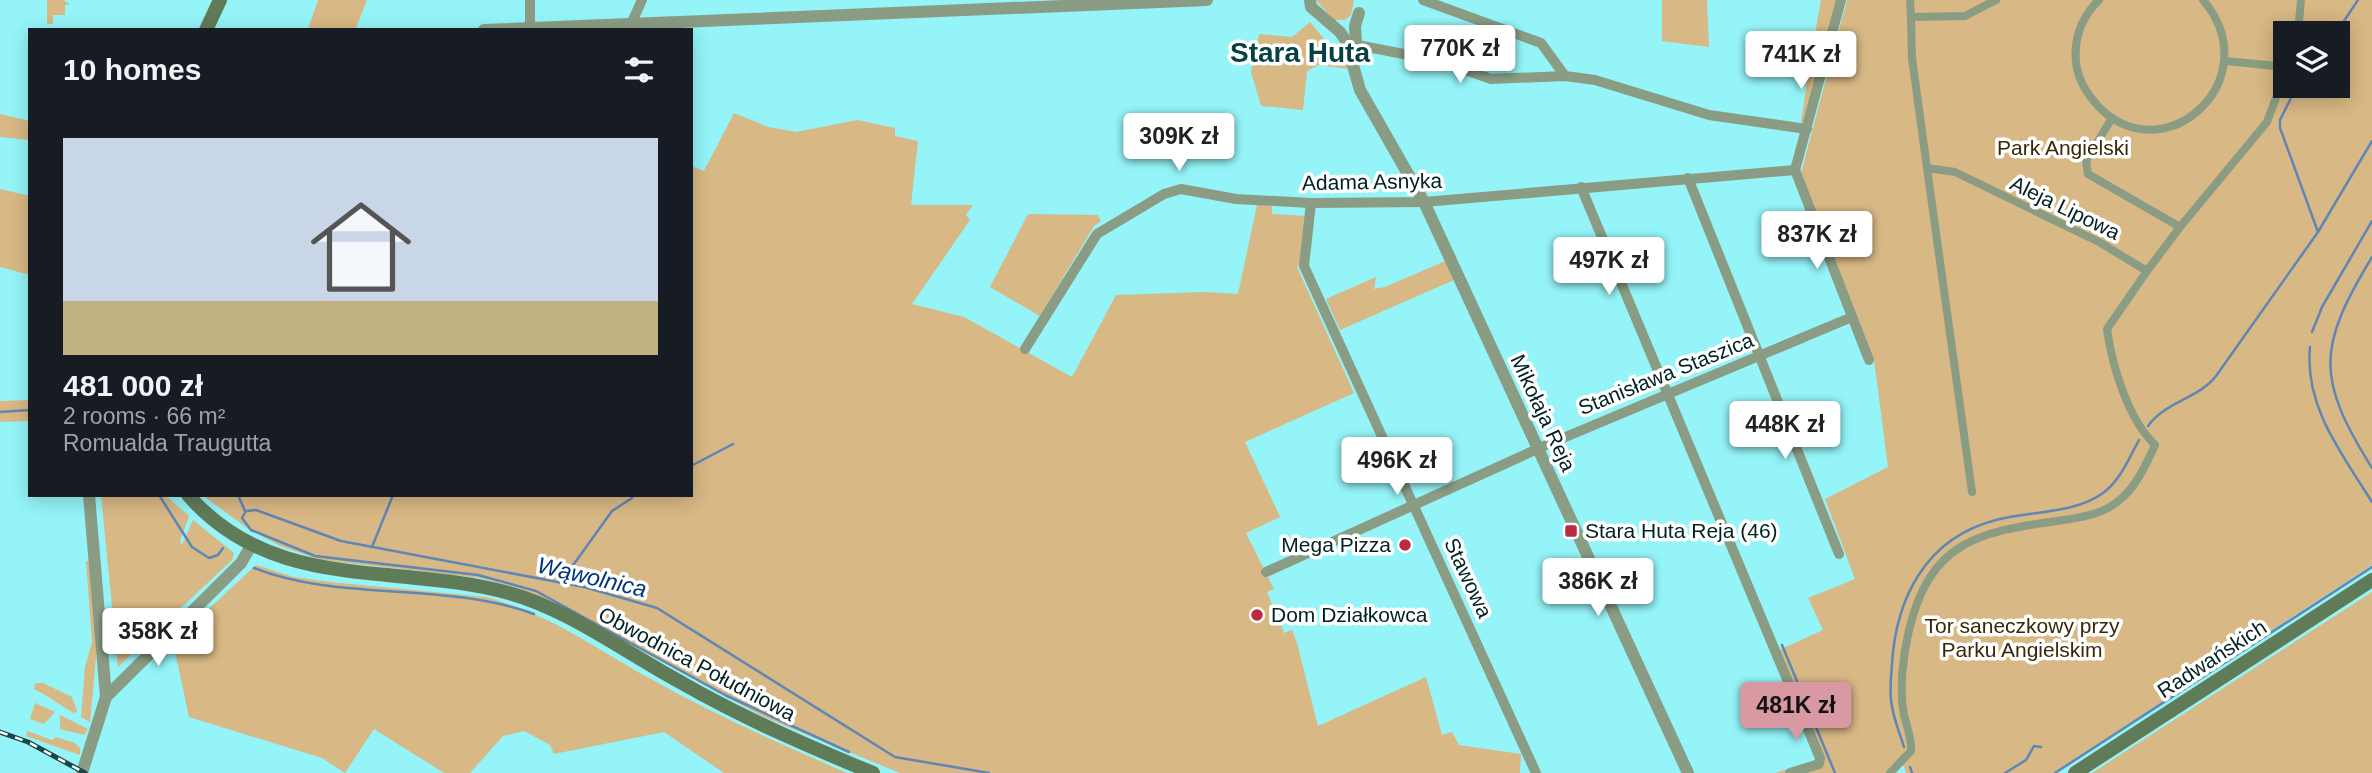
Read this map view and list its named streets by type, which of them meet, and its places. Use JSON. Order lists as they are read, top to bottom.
{
  "streets": {
    "main road": ["Radwańskich", "Obwodnica Południowa"],
    "street": [
      "Adama Asnyka",
      "Aleja Lipowa",
      "Stanisława Staszica",
      "Mikołaja Reja",
      "Stawowa"
    ]
  },
  "crossings": [
    ["Adama Asnyka", "Mikołaja Reja"],
    ["Adama Asnyka", "Stawowa"],
    ["Stanisława Staszica", "Mikołaja Reja"],
    ["Stanisława Staszica", "Stawowa"]
  ],
  "districts": ["Stara Huta"],
  "water": ["Wąwolnica"],
  "parks": ["Park Angielski", "Tor saneczkowy przy Parku Angielskim"],
  "places": {
    "transit": ["Stara Huta Reja (46)"],
    "other": ["Mega Pizza", "Dom Działkowca"]
  },
  "page": {
    "price": [
      "770K zł",
      "741K zł",
      "309K zł",
      "837K zł",
      "497K zł",
      "448K zł",
      "496K zł",
      "386K zł",
      "358K zł",
      "481K zł"
    ],
    "heading": "10 homes",
    "list": [
      {
        "name": "481 000 zł",
        "note": "2 rooms · 66 m² · Romualda Traugutta"
      }
    ]
  }
}
